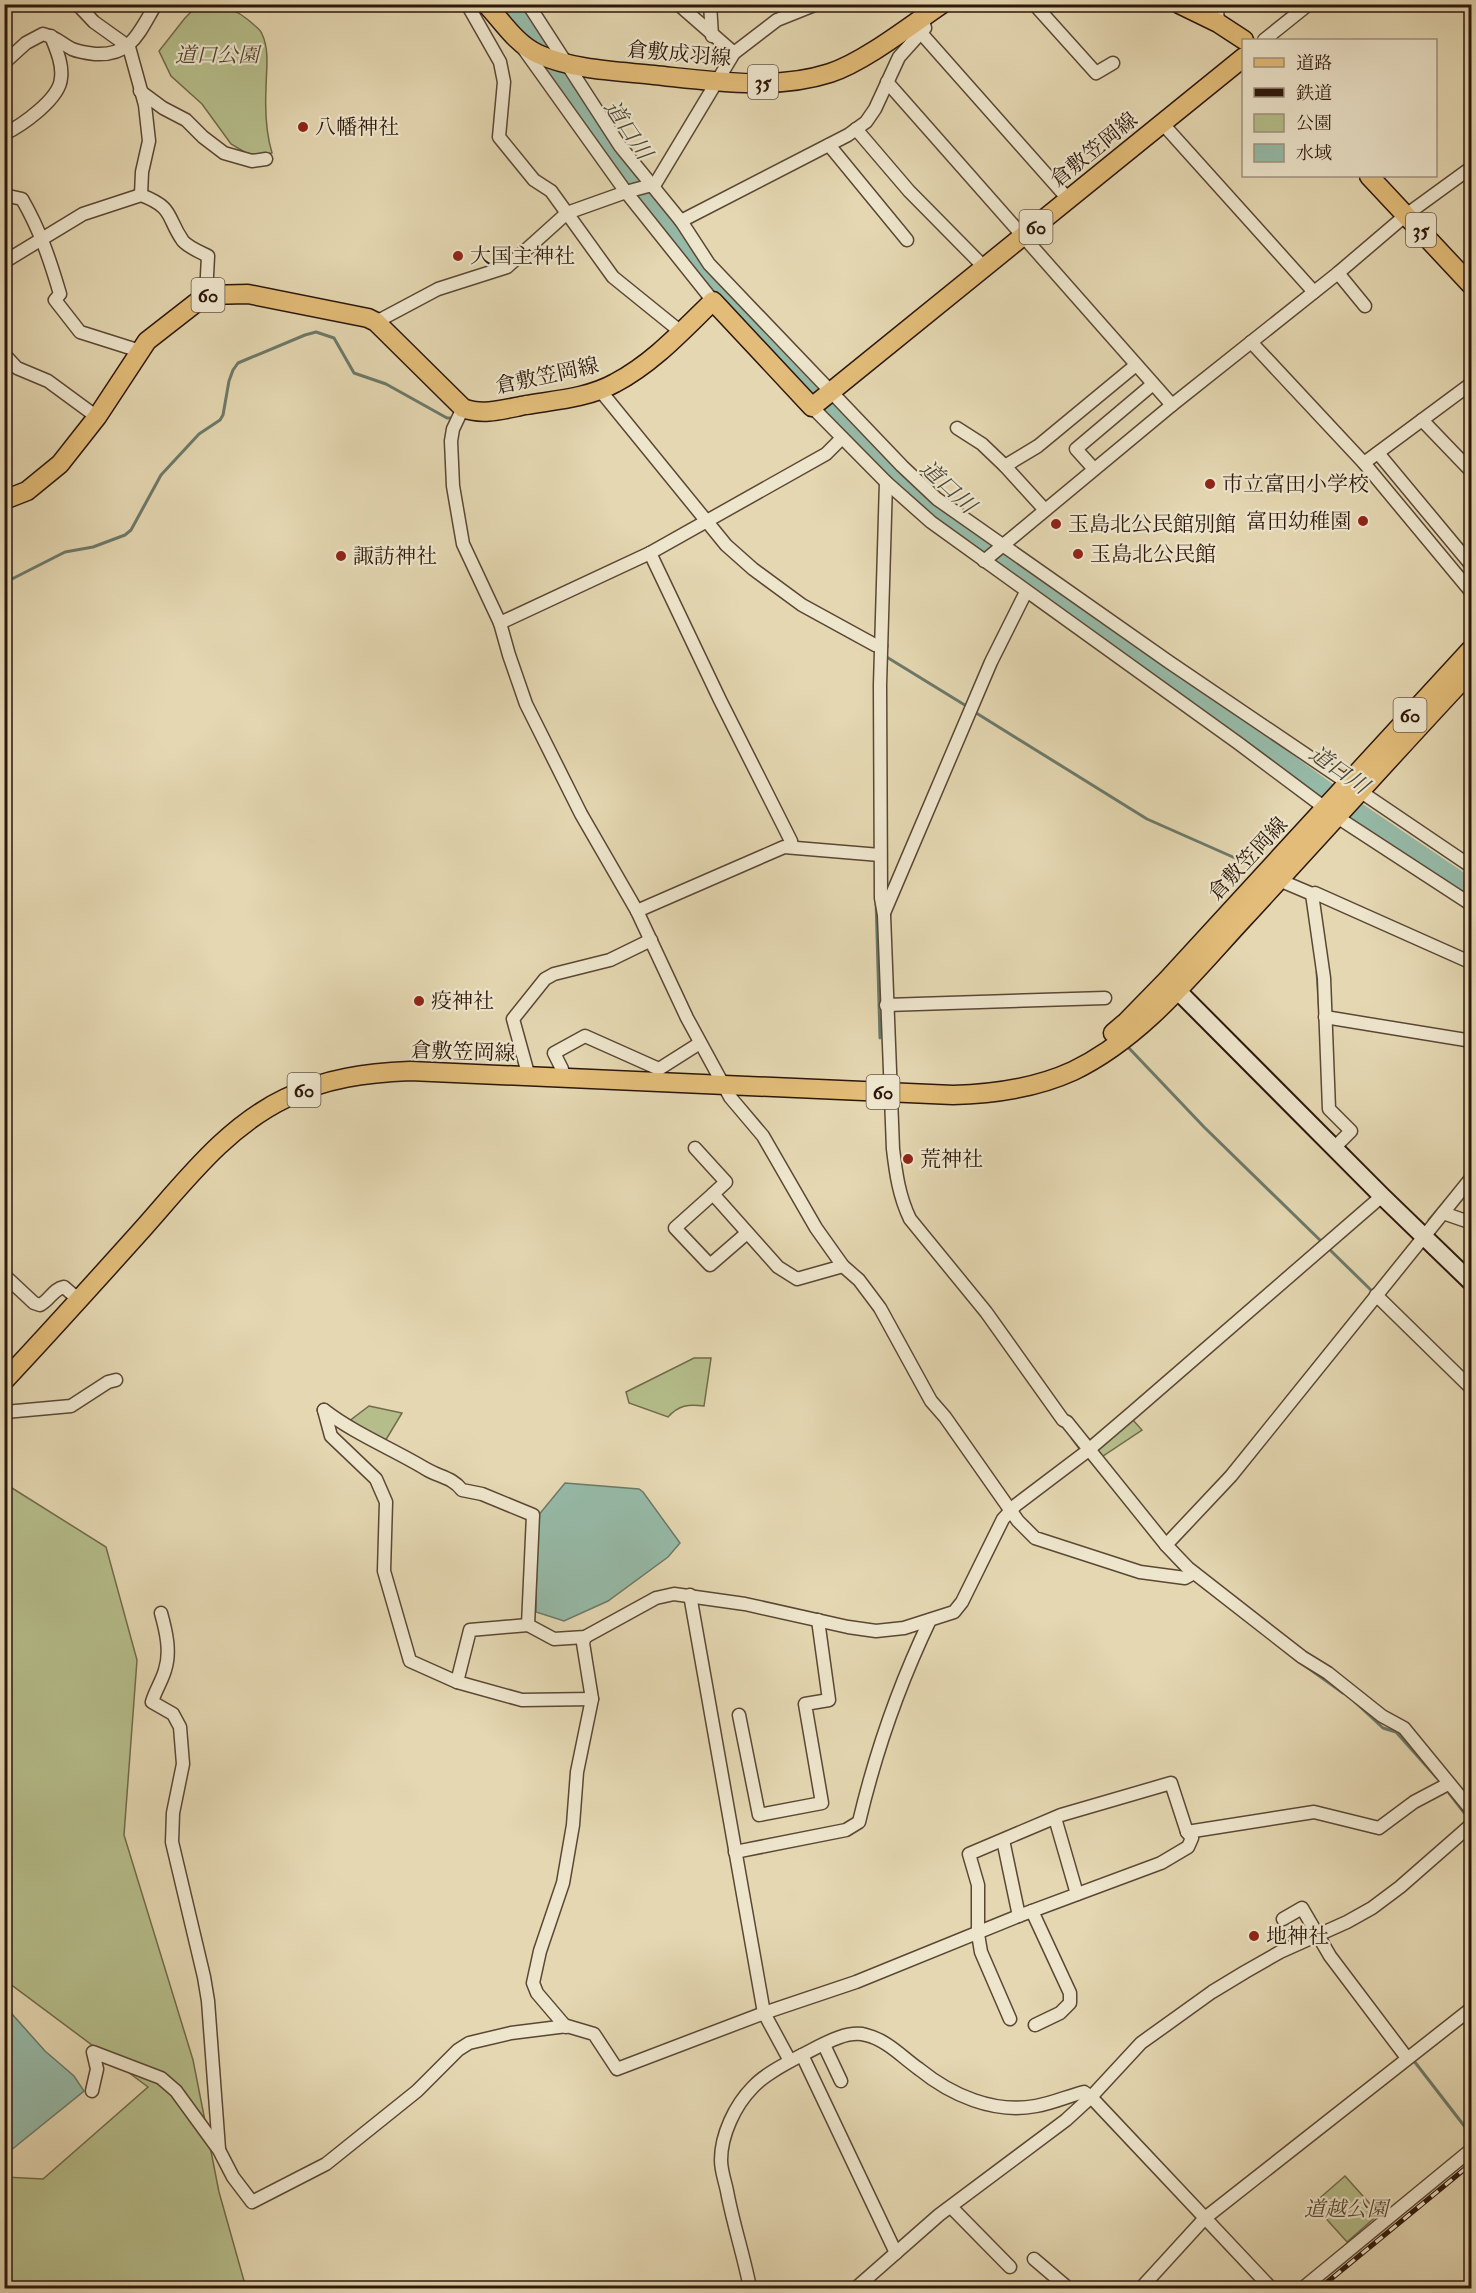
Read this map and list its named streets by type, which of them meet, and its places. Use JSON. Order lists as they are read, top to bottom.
{
  "streets": {
    "main road": [
      "倉敷成羽線",
      "35",
      "倉敷笠岡線",
      "60"
    ]
  },
  "crossings": [
    ["倉敷笠岡線", "60"]
  ],
  "water": ["道口川"],
  "parks": ["道口公園", "道越公園"],
  "places": [
    "八幡神社",
    "大国主神社",
    "市立富田小学校",
    "富田幼稚園",
    "玉島北公民館別館",
    "玉島北公民館",
    "諏訪神社",
    "疫神社",
    "荒神社",
    "地神社"
  ],
  "legend": [
    "道路",
    "鉄道",
    "公園",
    "水域"
  ]
}
